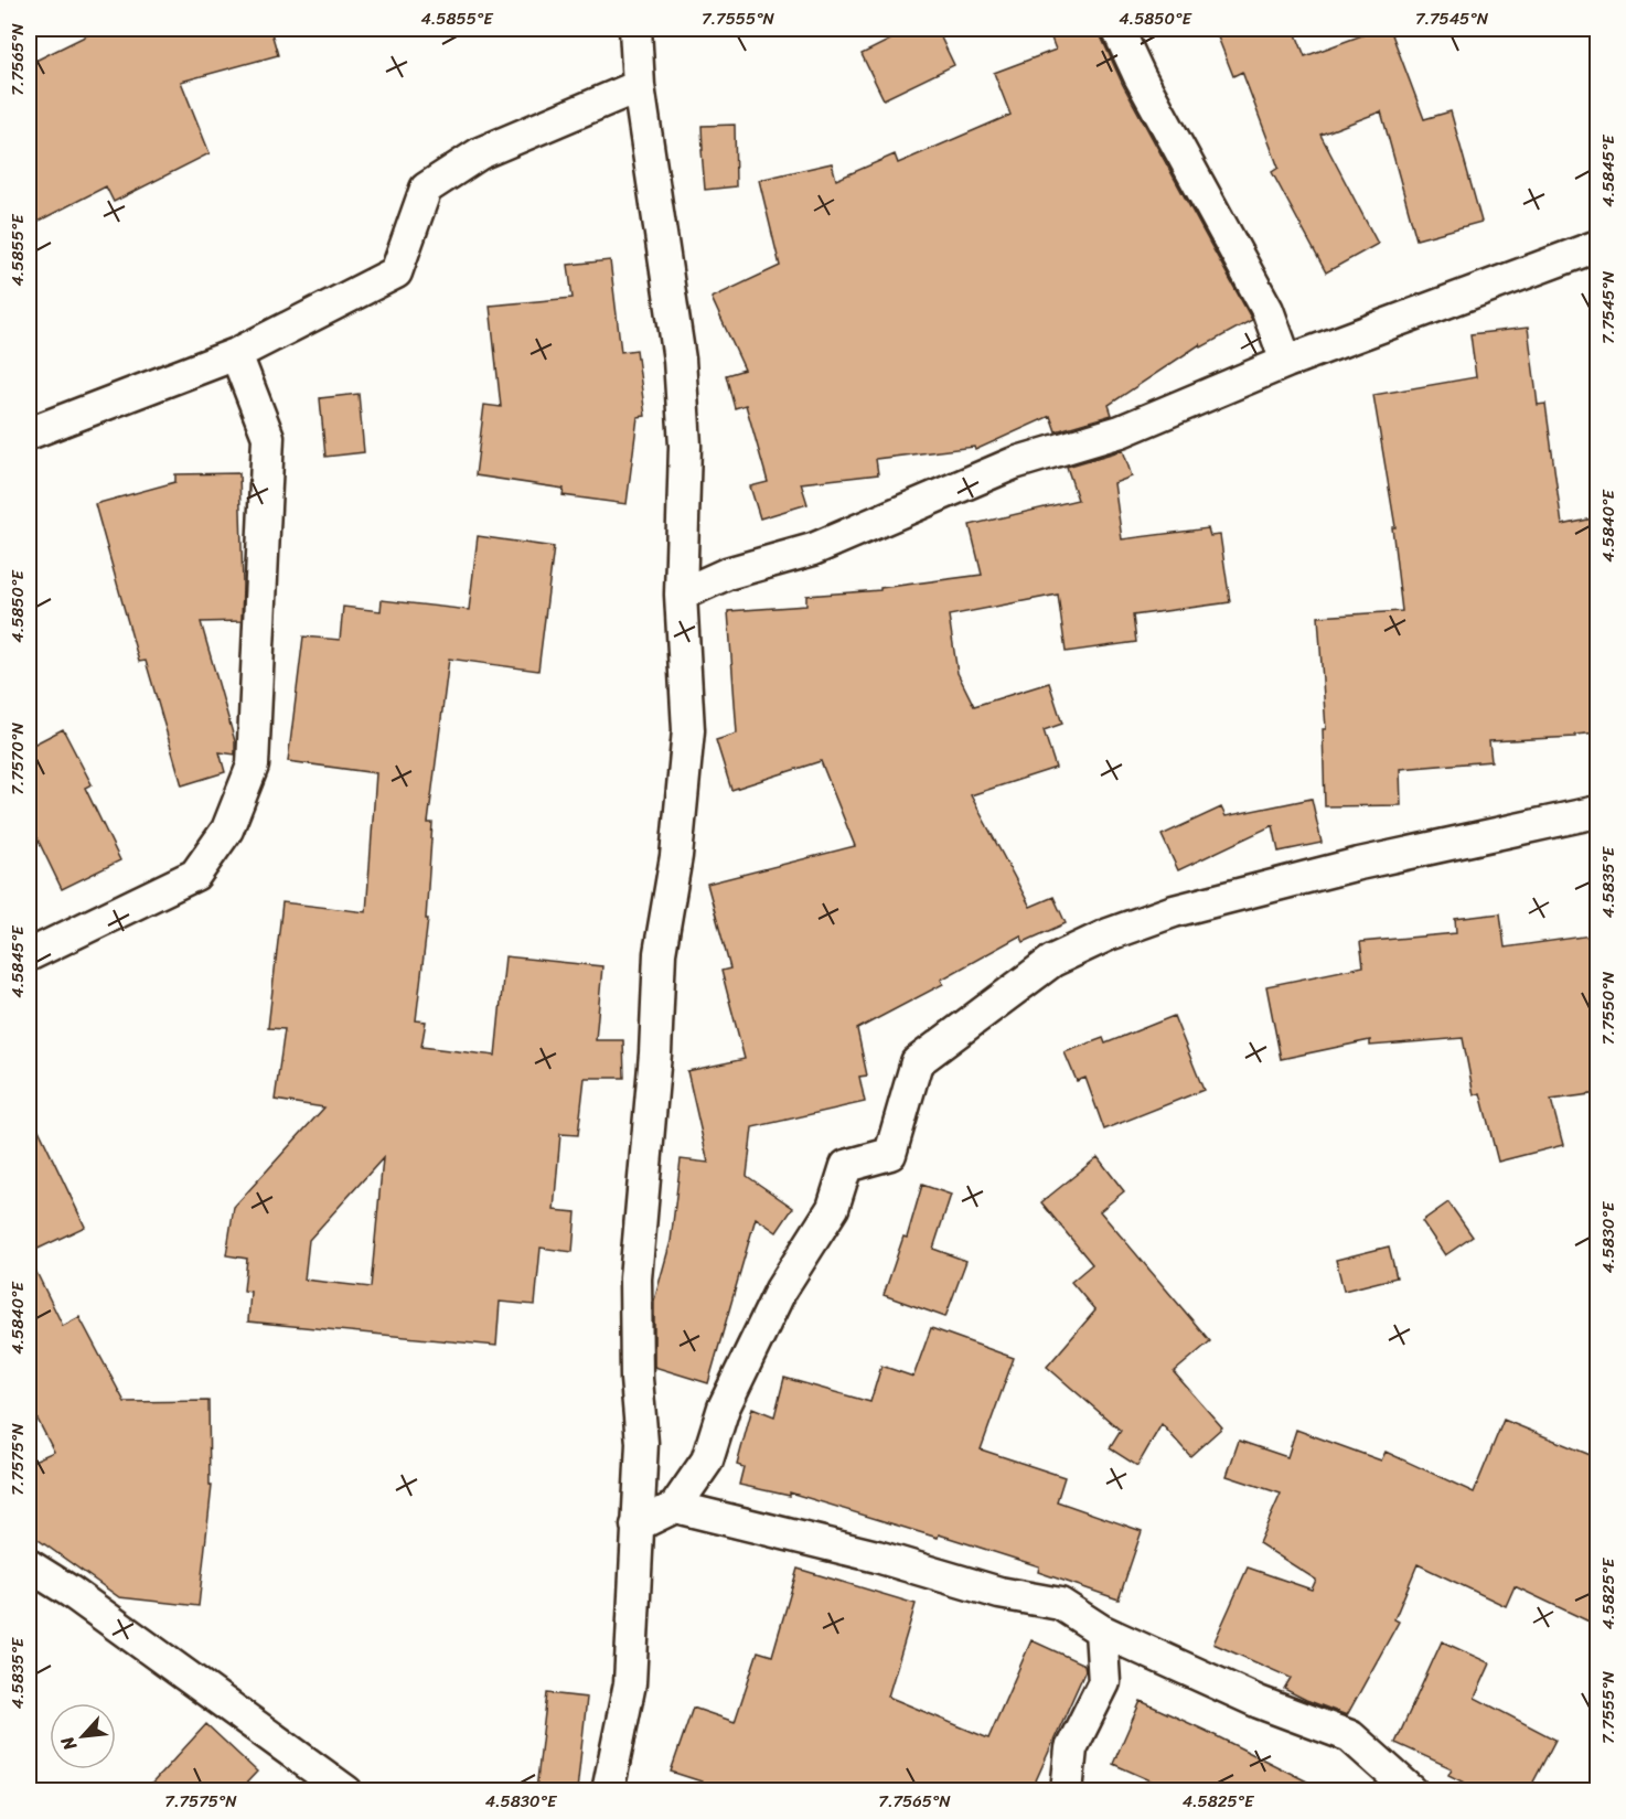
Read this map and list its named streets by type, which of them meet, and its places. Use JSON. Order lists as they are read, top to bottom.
{
  "north": "bottom left",
  "coordinates": [
    "4.5855°E",
    "7.7555°N",
    "4.5850°E",
    "7.7545°N",
    "7.7565°N",
    "4.5845°E",
    "4.5840°E",
    "7.7570°N",
    "4.5835°E",
    "7.7550°N",
    "4.5830°E",
    "7.7575°N",
    "4.5825°E"
  ]
}
